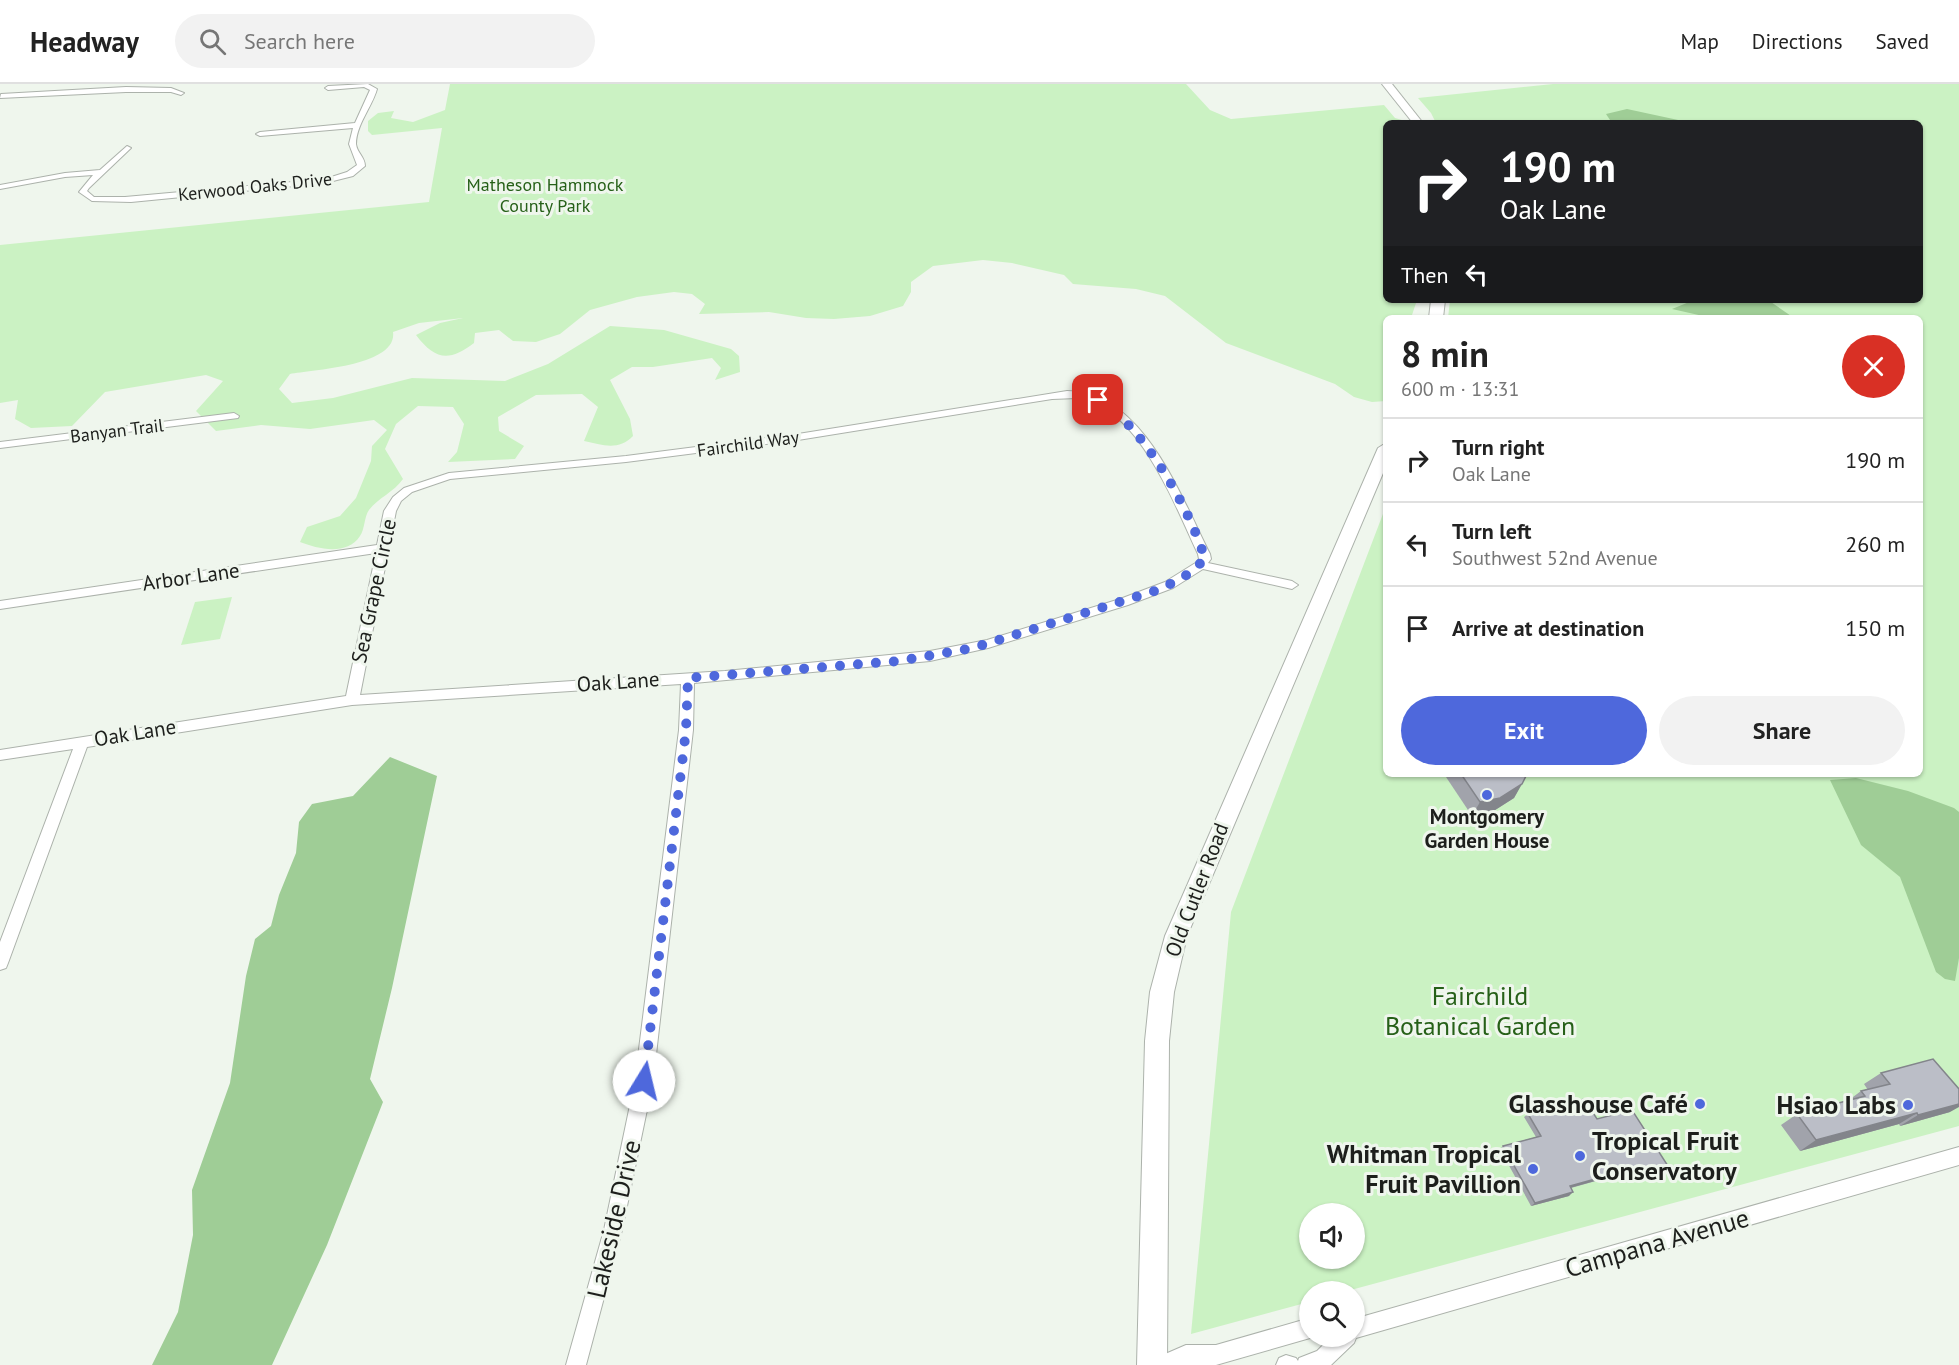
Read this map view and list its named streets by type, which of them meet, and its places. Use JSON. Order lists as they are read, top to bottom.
{
  "streets": {
    "main road": ["Old Cutler Road"],
    "street": [
      "Kerwood Oaks Drive",
      "Banyan Trail",
      "Fairchild Way",
      "Arbor Lane",
      "Sea Grape Circle",
      "Oak Lane",
      "Lakeside Drive",
      "Campana Avenue"
    ]
  },
  "crossings": [
    ["Fairchild Way", "Sea Grape Circle"],
    ["Fairchild Way", "Oak Lane"],
    ["Arbor Lane", "Sea Grape Circle"],
    ["Sea Grape Circle", "Oak Lane"],
    ["Oak Lane", "Lakeside Drive"]
  ],
  "parks": ["Matheson Hammock County Park", "Fairchild Botanical Garden"],
  "places": [
    "Montgomery Garden House",
    "Glasshouse Café",
    "Hsiao Labs",
    "Tropical Fruit Conservatory",
    "Whitman Tropical Fruit Pavillion"
  ],
  "page": {
    "header": "Headway",
    "search": "Search here",
    "nav": ["Map", "Directions", "Saved"],
    "turn": ["190 m", "Oak Lane"],
    "then": "Then",
    "heading": ["8 min", "600 m · 13:31"],
    "list": [
      {
        "name": "Turn right",
        "note": "Oak Lane",
        "value": "190 m"
      },
      {
        "name": "Turn left",
        "note": "Southwest 52nd Avenue",
        "value": "260 m"
      },
      {
        "name": "Arrive at destination",
        "value": "150 m"
      }
    ],
    "buttons": ["Exit", "Share"]
  }
}
